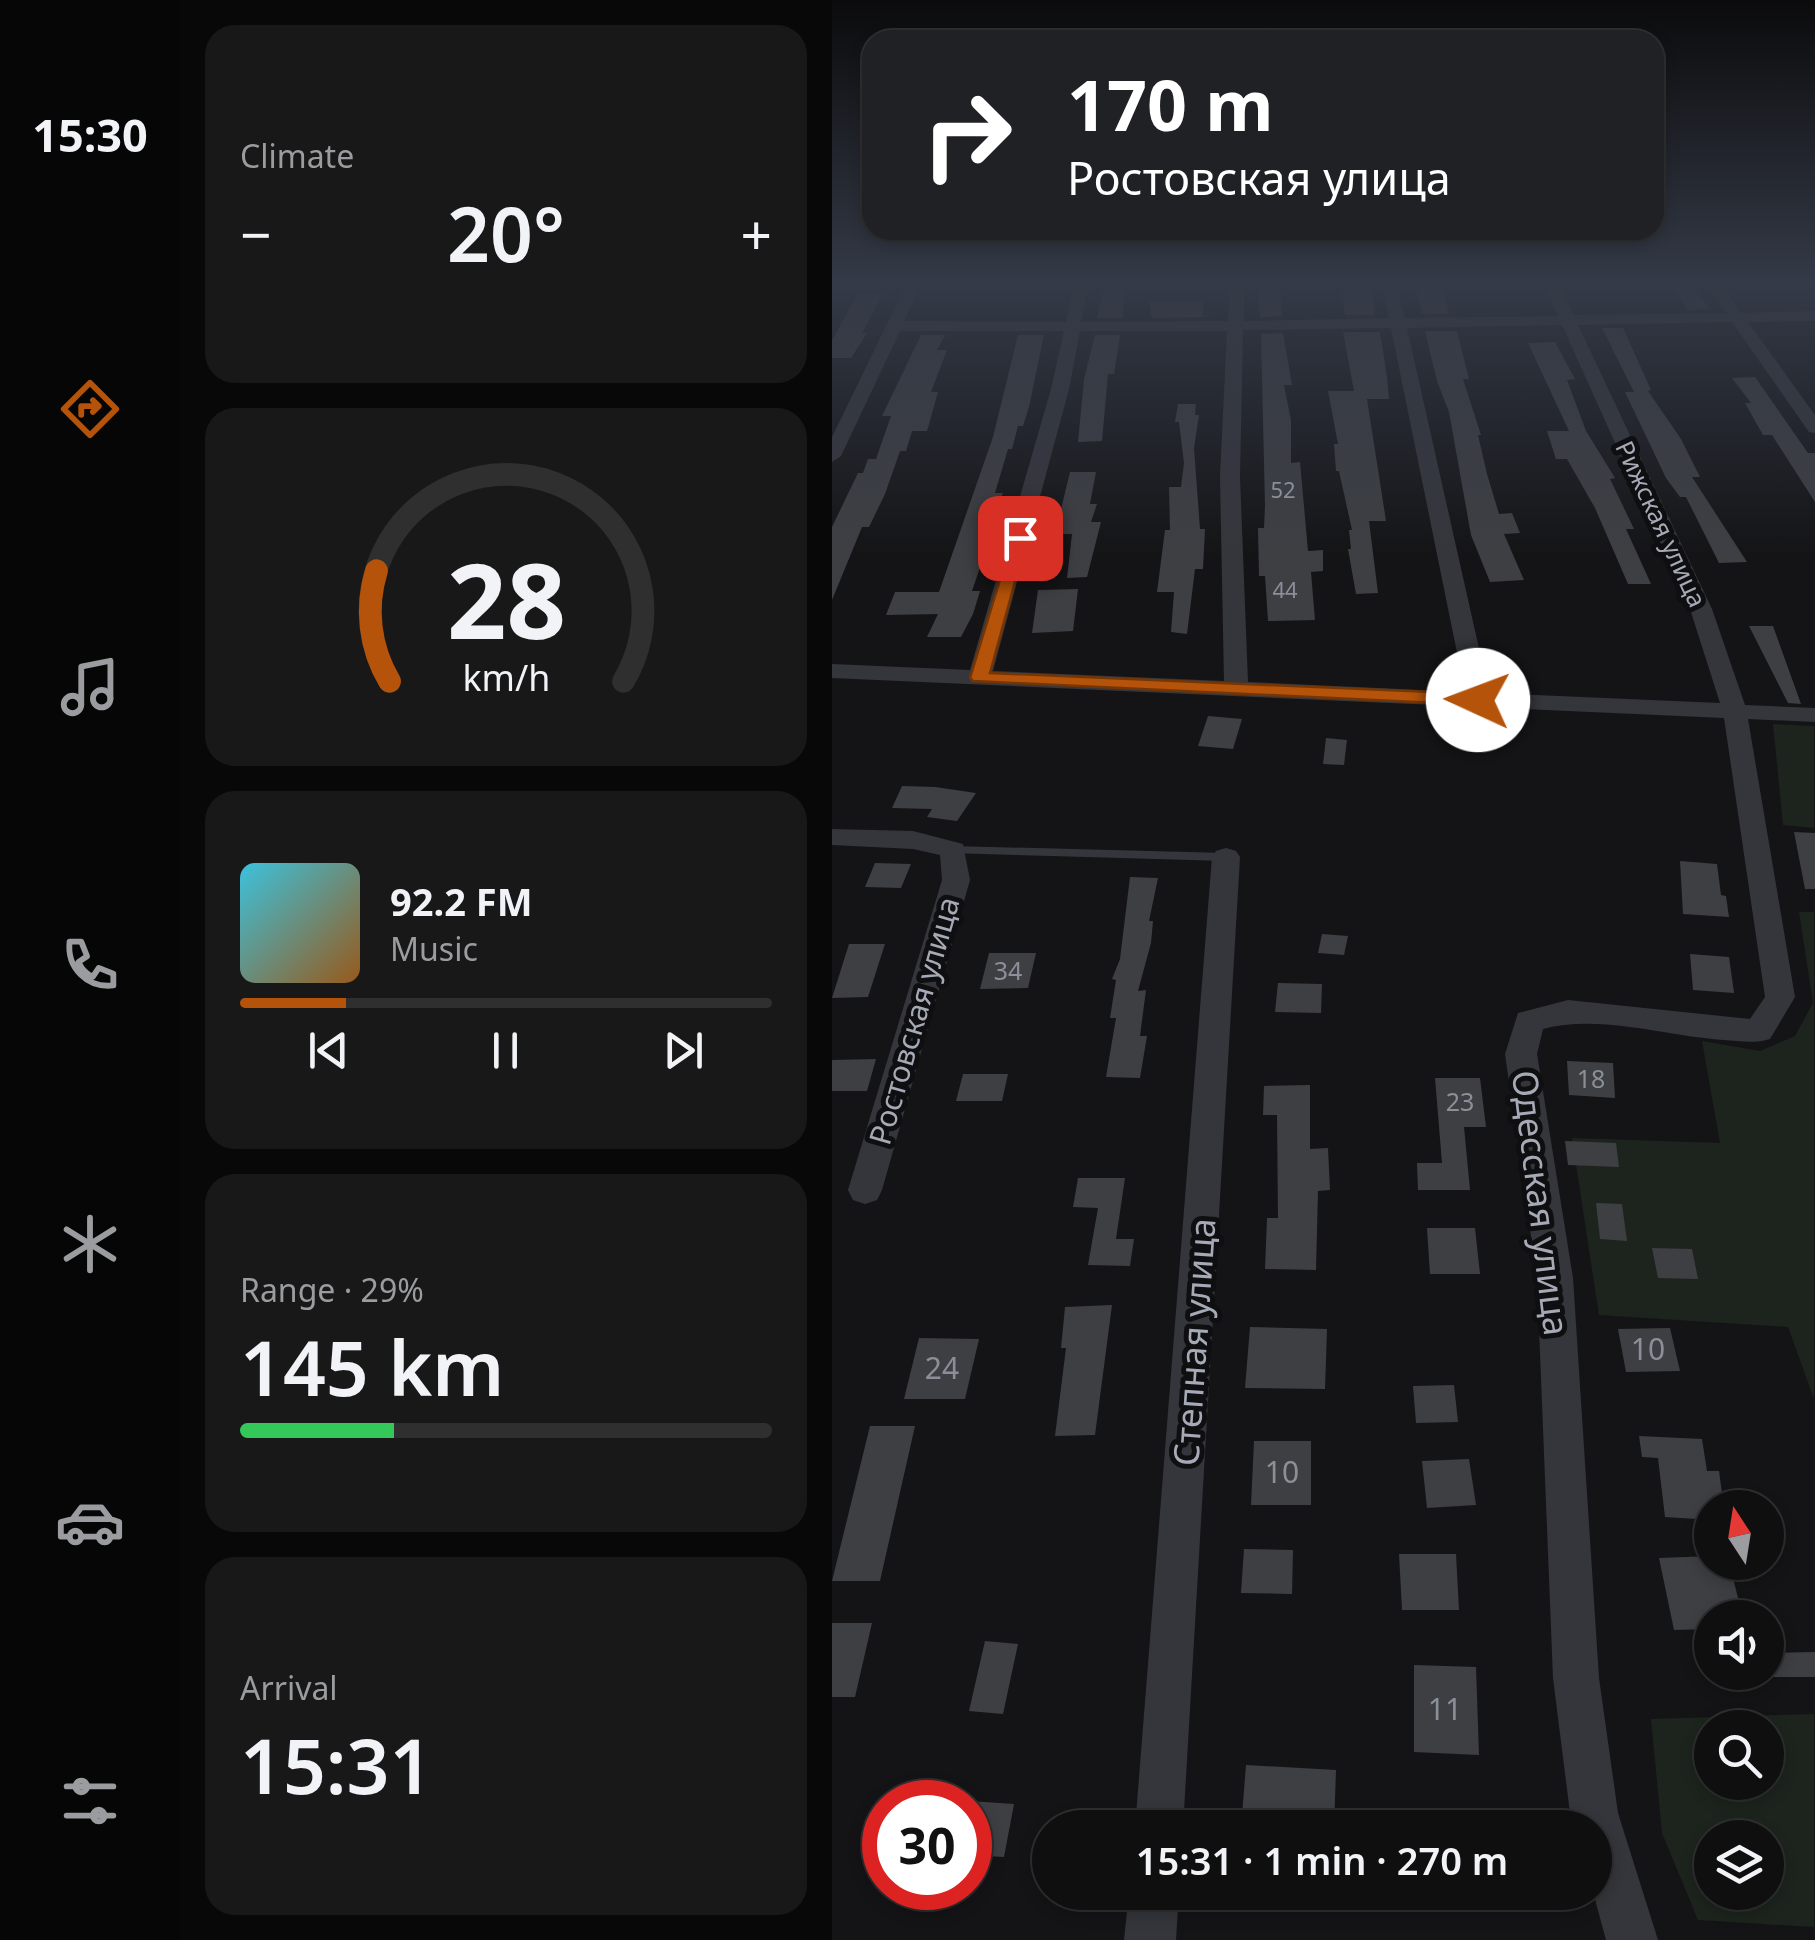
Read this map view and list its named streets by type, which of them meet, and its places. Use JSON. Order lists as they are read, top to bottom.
{
  "streets": {
    "street": [
      "Рижская улица",
      "Ростовская улица",
      "Одесская улица",
      "Степная улица"
    ]
  },
  "crossings": [
    ["Рижская улица", "Одесская улица"]
  ],
  "house_numbers": [
    "52",
    "44",
    "34",
    "18",
    "23",
    "10",
    "24",
    "10",
    "11"
  ],
  "north": "top",
  "page": {
    "tabs": "15:30",
    "tile": [
      "Climate",
      ["Range · 29%", "145 km"],
      ["Arrival", "15:31"]
    ],
    "turn": ["170 m", "Ростовская улица"],
    "heat": ["−", "20°", "+"],
    "song": ["92.2 FM", "Music"],
    "limit": "30",
    "trip": "15:31 · 1 min · 270 m",
    "gauge": ["28", "km/h"]
  }
}
